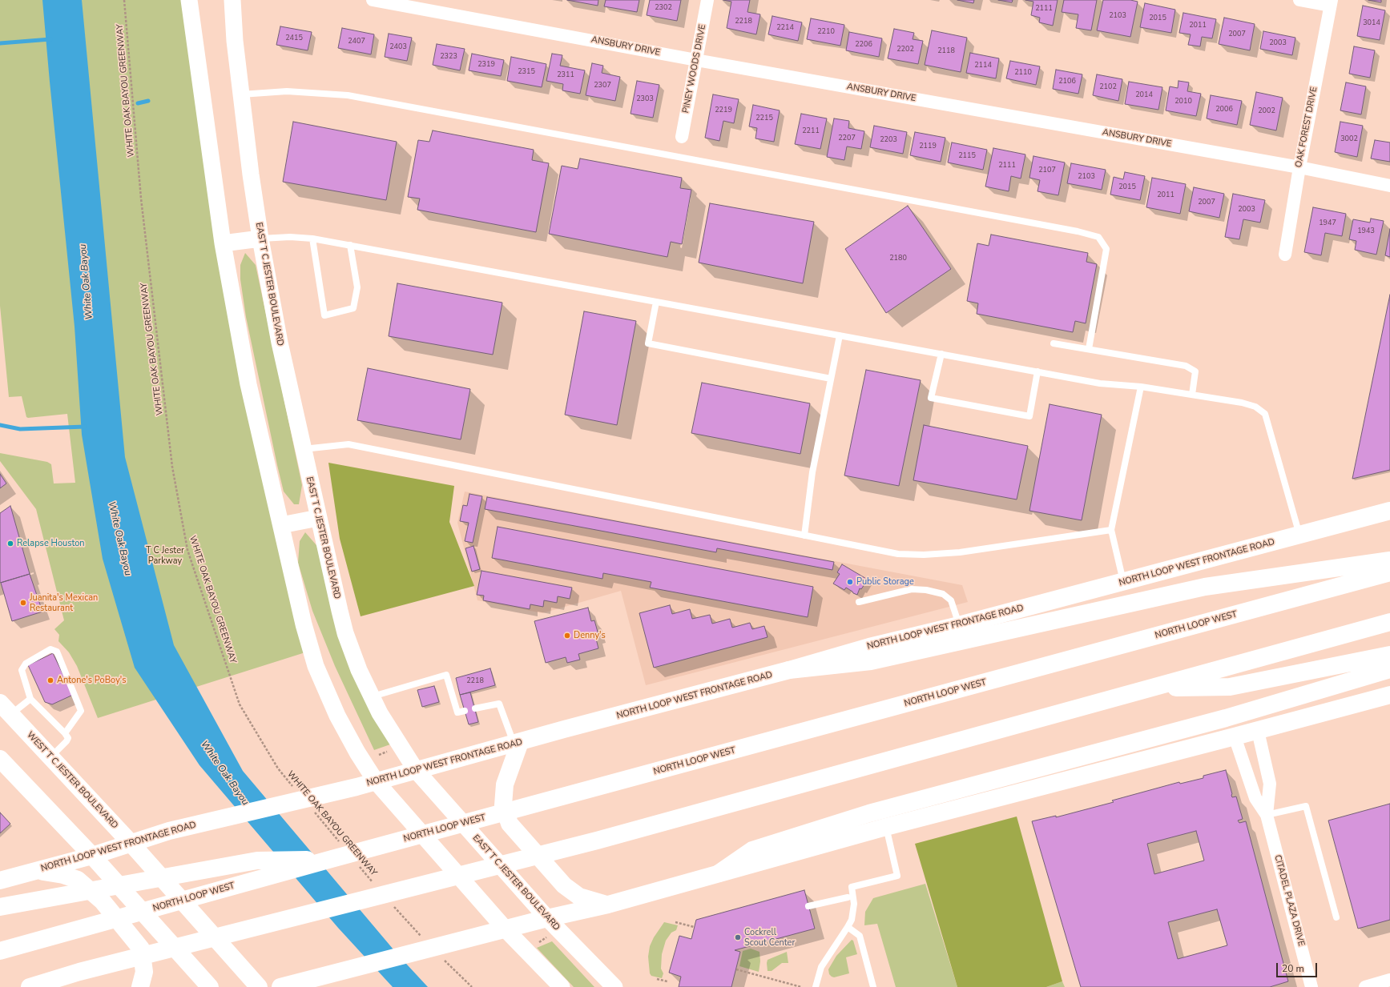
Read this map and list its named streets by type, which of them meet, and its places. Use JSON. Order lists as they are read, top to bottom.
{
  "streets": {
    "main road": ["NORTH LOOP WEST FRONTAGE ROAD", "NORTH LOOP WEST", "WEST T C JESTER BOULEVARD"],
    "street": [
      "ANSBURY DRIVE",
      "PINEY WOODS DRIVE",
      "OAK FOREST DRIVE",
      "EAST T C JESTER BOULEVARD",
      "CITADEL PLAZA DRIVE"
    ],
    "path": ["WHITE OAK BAYOU GREENWAY"]
  },
  "crossings": [
    ["ANSBURY DRIVE", "PINEY WOODS DRIVE"],
    ["ANSBURY DRIVE", "OAK FOREST DRIVE"],
    ["EAST T C JESTER BOULEVARD", "NORTH LOOP WEST FRONTAGE ROAD"],
    ["NORTH LOOP WEST FRONTAGE ROAD", "WEST T C JESTER BOULEVARD"]
  ],
  "water": ["White Oak Bayou"],
  "parks": ["T C Jester Parkway"],
  "places": [
    "Relapse Houston",
    "Public Storage",
    "Juanita's Mexican Restaurant",
    "Denny's",
    "Antone's PoBoy's",
    "Cockrell Scout Center"
  ],
  "house_numbers": [
    "2302",
    "2111",
    "2103",
    "2015",
    "2218",
    "3014",
    "2011",
    "2214",
    "2210",
    "2007",
    "2415",
    "2407",
    "2003",
    "2206",
    "2403",
    "2202",
    "2118",
    "2323",
    "2319",
    "2114",
    "2315",
    "2110",
    "2311",
    "2106",
    "2307",
    "2102",
    "2014",
    "2303",
    "2010",
    "2006",
    "2219",
    "2002",
    "2215",
    "2211",
    "2207",
    "3002",
    "2203",
    "2119",
    "2115",
    "2111",
    "2107",
    "2103",
    "2015",
    "2011",
    "2007",
    "2003",
    "1947",
    "1943",
    "2180",
    "2218"
  ],
  "scale_bar": "20 m"
}
